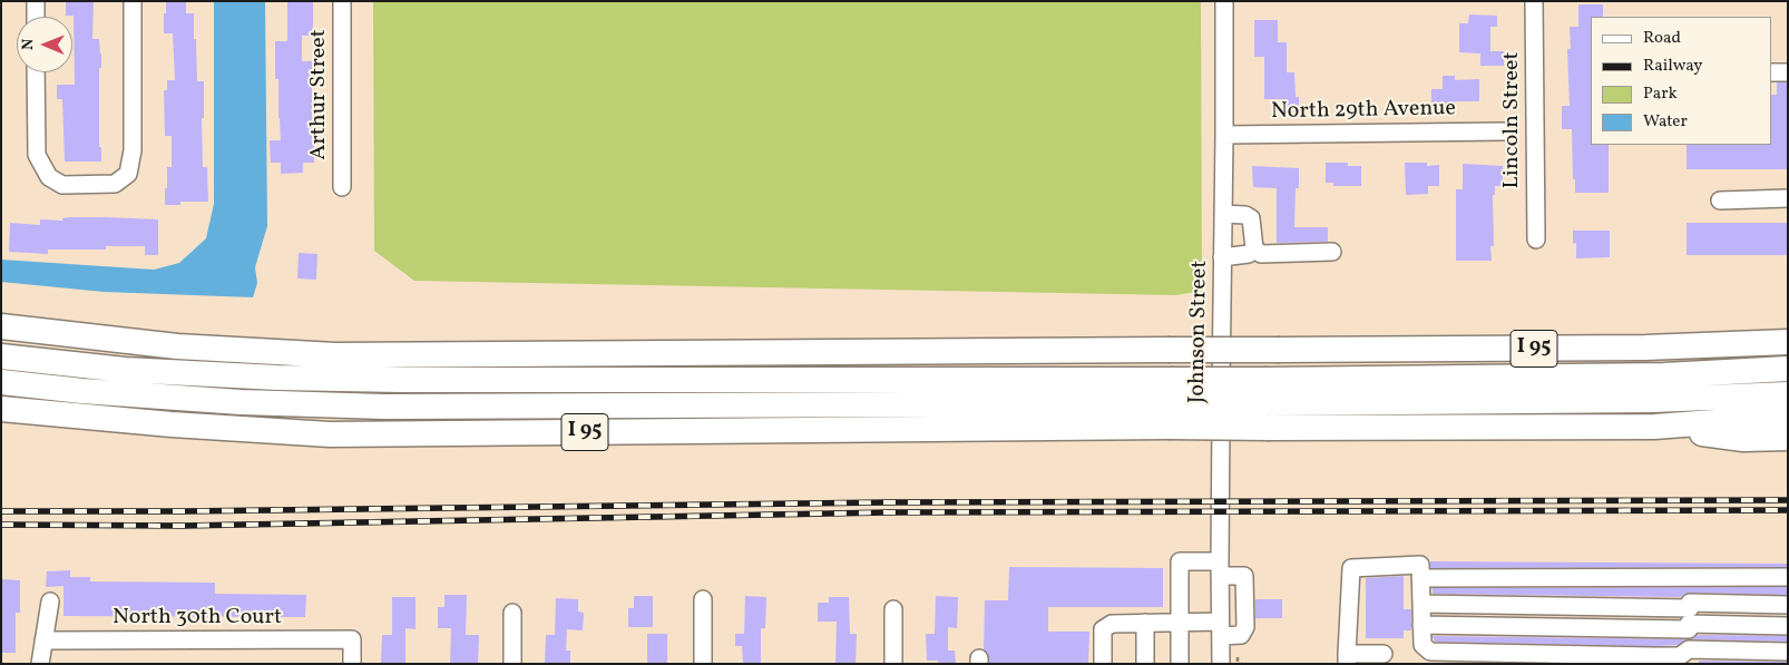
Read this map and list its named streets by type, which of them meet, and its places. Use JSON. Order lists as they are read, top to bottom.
{
  "streets": {
    "highway": ["I 95"],
    "street": [
      "Arthur Street",
      "North 29th Avenue",
      "Lincoln Street",
      "Johnson Street",
      "North 30th Court"
    ]
  },
  "crossings": [
    ["North 29th Avenue", "Johnson Street"]
  ],
  "legend": [
    "Road",
    "Railway",
    "Park",
    "Water"
  ],
  "north": "left"
}
